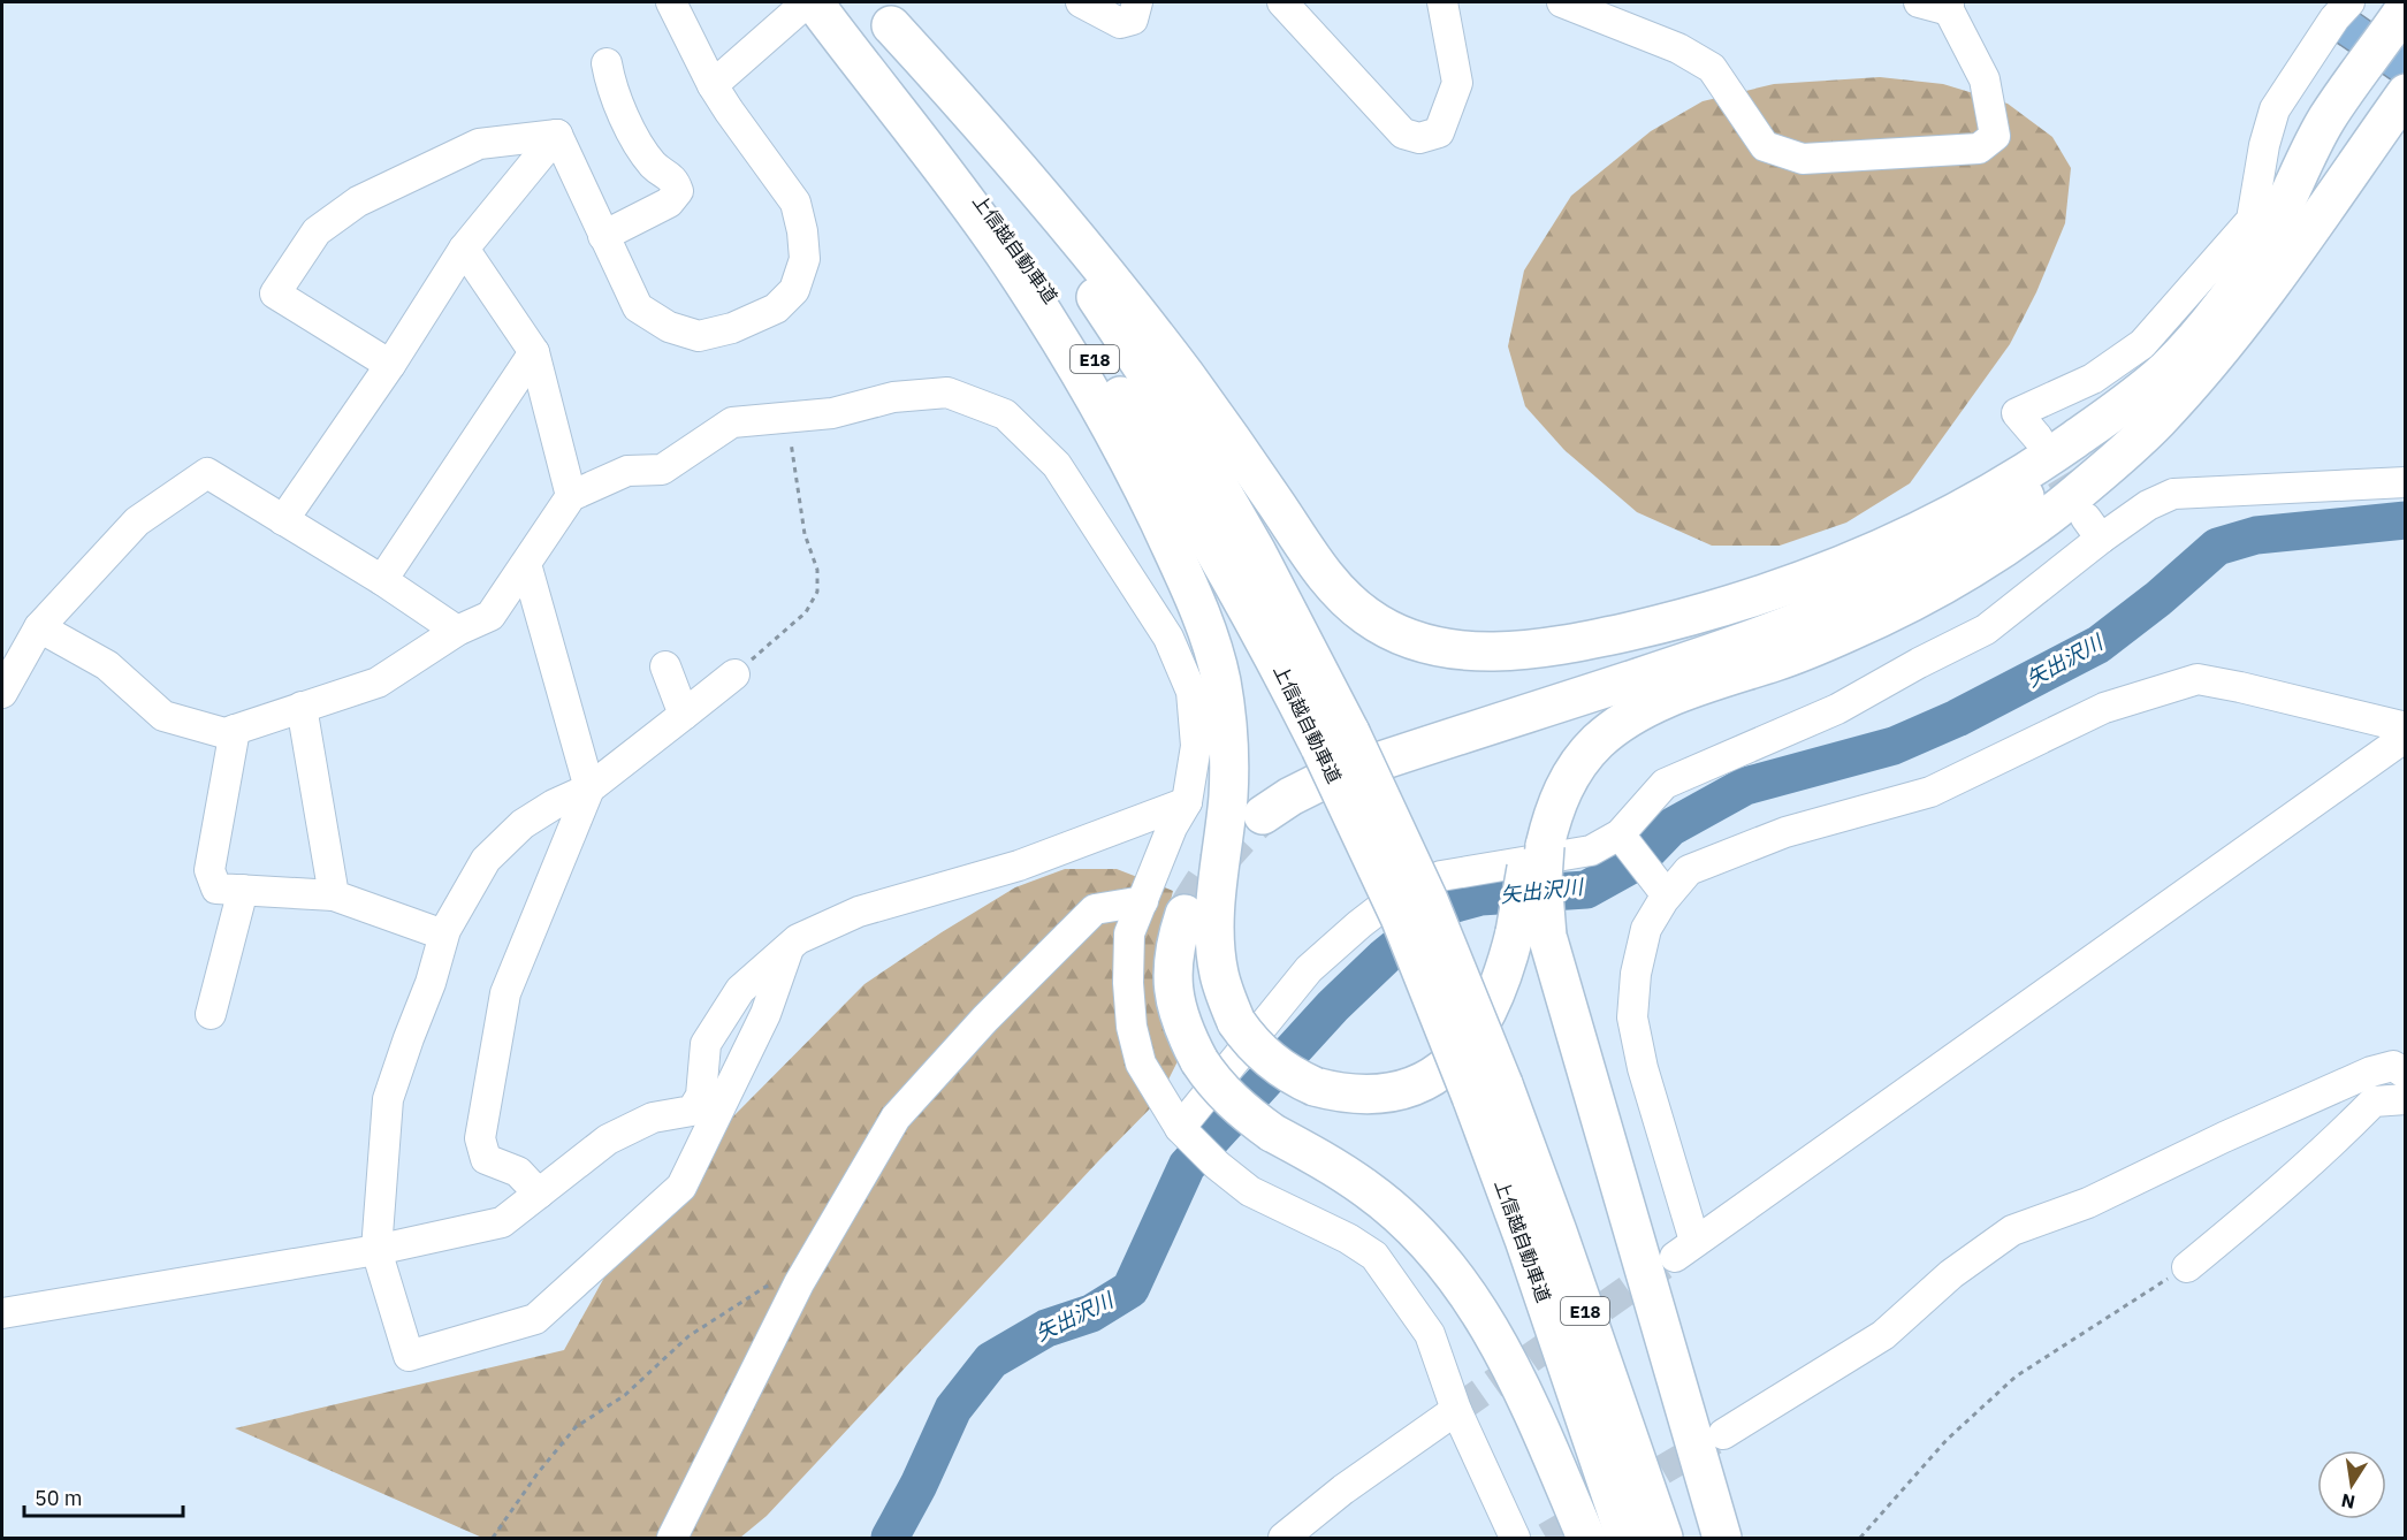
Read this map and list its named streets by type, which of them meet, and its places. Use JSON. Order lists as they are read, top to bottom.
{
  "streets": {
    "highway": ["上信越自動車道", "E18"]
  },
  "water": ["矢出沢川"],
  "scale_bar": "50 m",
  "north": "bottom"
}
